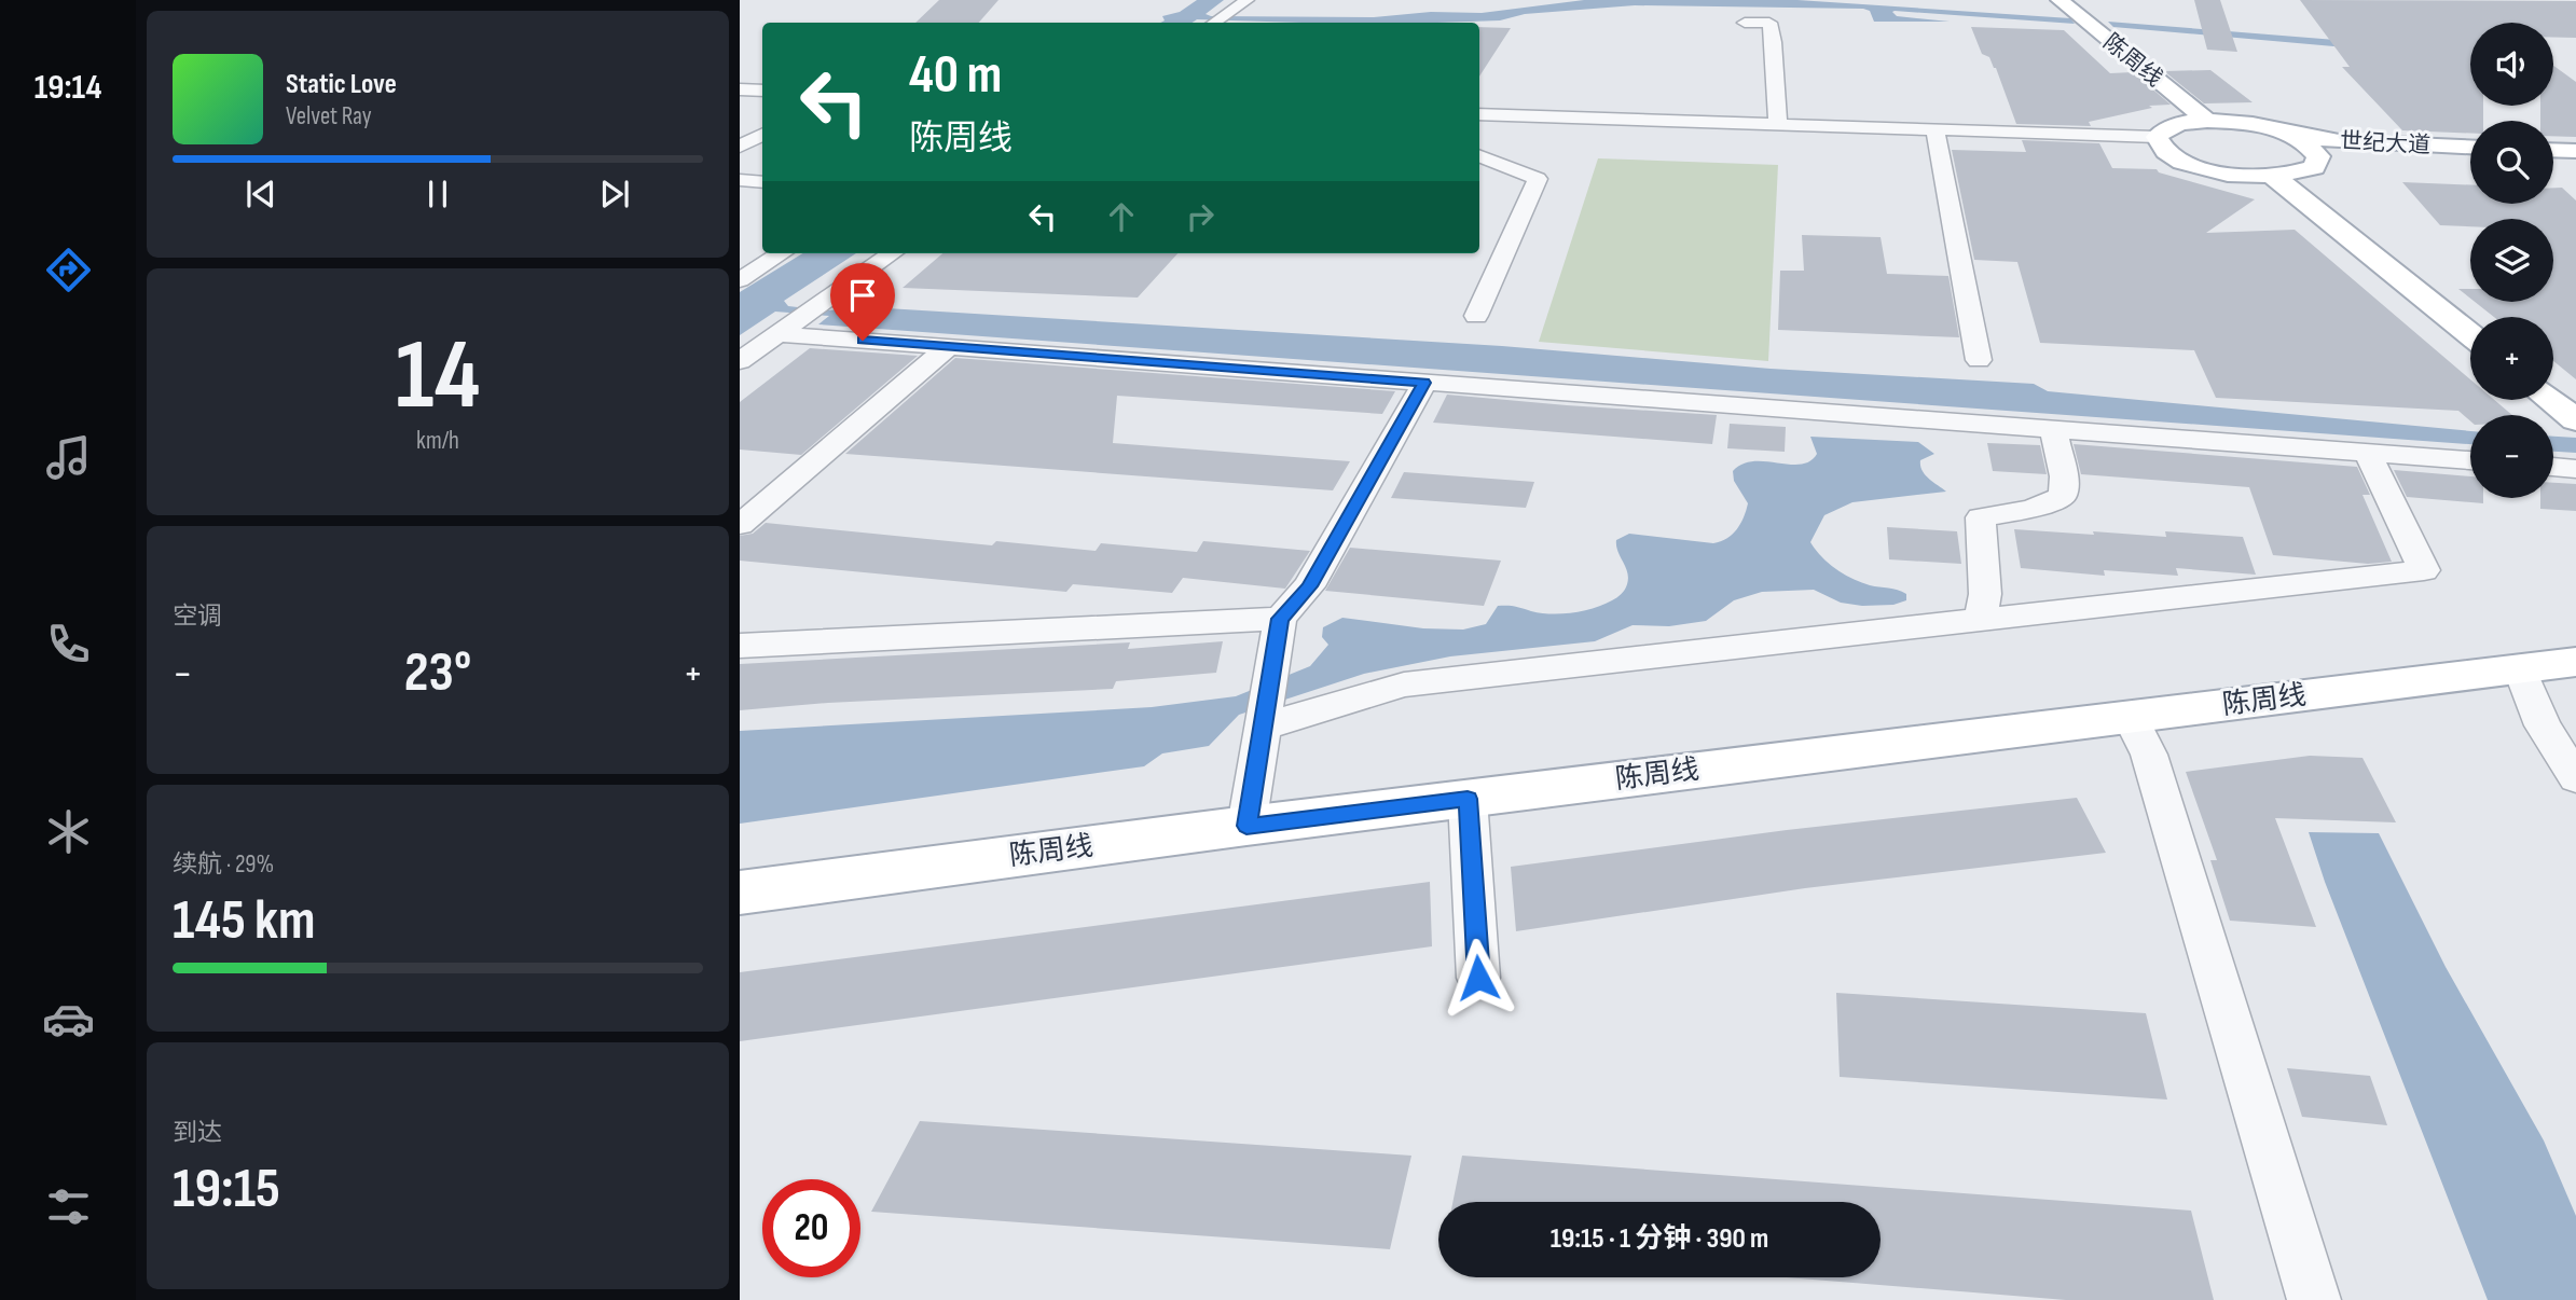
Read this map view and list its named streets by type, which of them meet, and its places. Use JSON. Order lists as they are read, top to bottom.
{
  "streets": {
    "main road": ["陈周线", "世纪大道"]
  },
  "crossings": [
    ["陈周线", "世纪大道"]
  ],
  "page": {
    "tabs": "19:14",
    "map_buttons": ["+", "−"],
    "turn": ["40 m", "陈周线"],
    "song": ["Static Love", "Velvet Ray"],
    "tile": [
      ["14", "km/h"],
      "空调",
      ["续航 · 29%", "145 km"],
      ["到达", "19:15"]
    ],
    "heat": ["−", "23°", "+"],
    "limit": "20",
    "trip": "19:15 · 1 分钟 · 390 m"
  }
}
